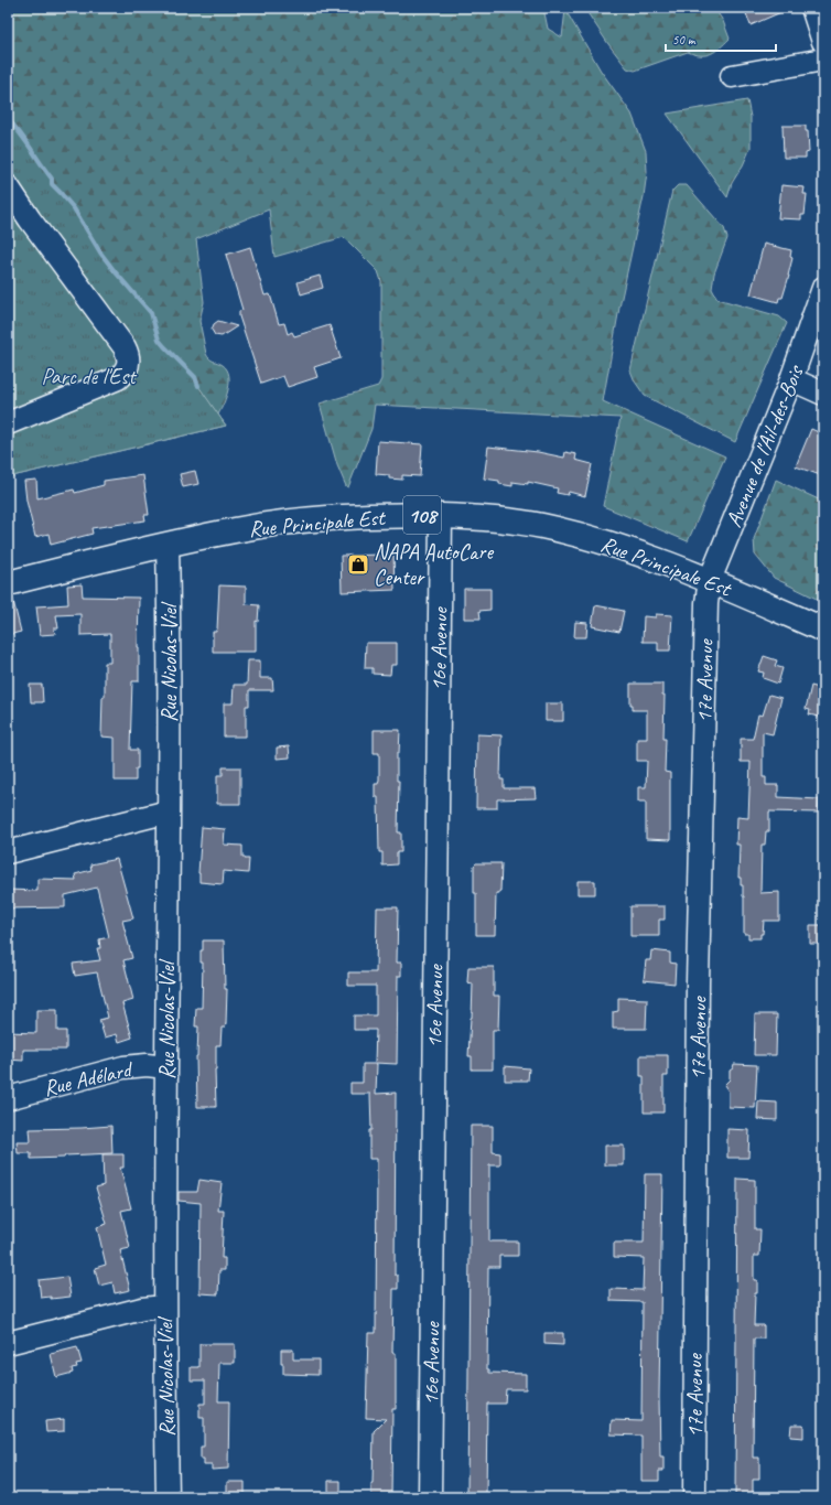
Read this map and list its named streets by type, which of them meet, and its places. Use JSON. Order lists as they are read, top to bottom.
{
  "streets": {
    "main road": ["108", "Rue Principale Est"],
    "street": [
      "Avenue de l'Ail-des-Bois",
      "16e Avenue",
      "Rue Nicolas-Viel",
      "17e Avenue",
      "Rue Adélard"
    ]
  },
  "crossings": [
    ["Avenue de l'Ail-des-Bois", "Rue Principale Est"],
    ["Avenue de l'Ail-des-Bois", "17e Avenue"],
    ["Rue Principale Est", "16e Avenue"],
    ["Rue Principale Est", "Rue Nicolas-Viel"],
    ["Rue Principale Est", "17e Avenue"],
    ["Rue Nicolas-Viel", "Rue Adélard"]
  ],
  "parks": ["Parc de l'Est"],
  "places": {
    "shop": ["NAPA AutoCare Center"]
  },
  "scale_bar": "50 m"
}
